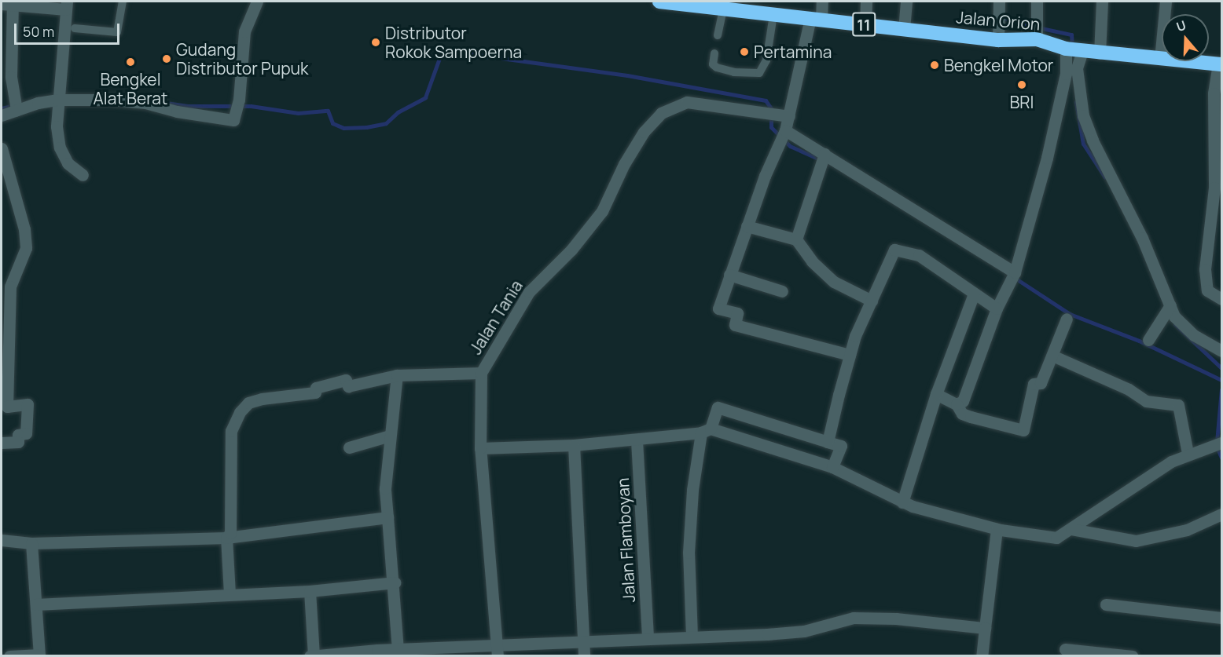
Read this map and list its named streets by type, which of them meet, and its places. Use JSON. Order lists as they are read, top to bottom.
{
  "streets": {
    "highway": ["Jalan Orion", "11"],
    "street": ["Jalan Tania", "Jalan Flamboyan"]
  },
  "places": [
    "Distributor Rokok Sampoerna",
    "Pertamina",
    "Gudang Distributor Pupuk",
    "Bengkel Alat Berat",
    "Bengkel Motor",
    "BRI"
  ],
  "scale_bar": "50 m",
  "north": "top"
}
